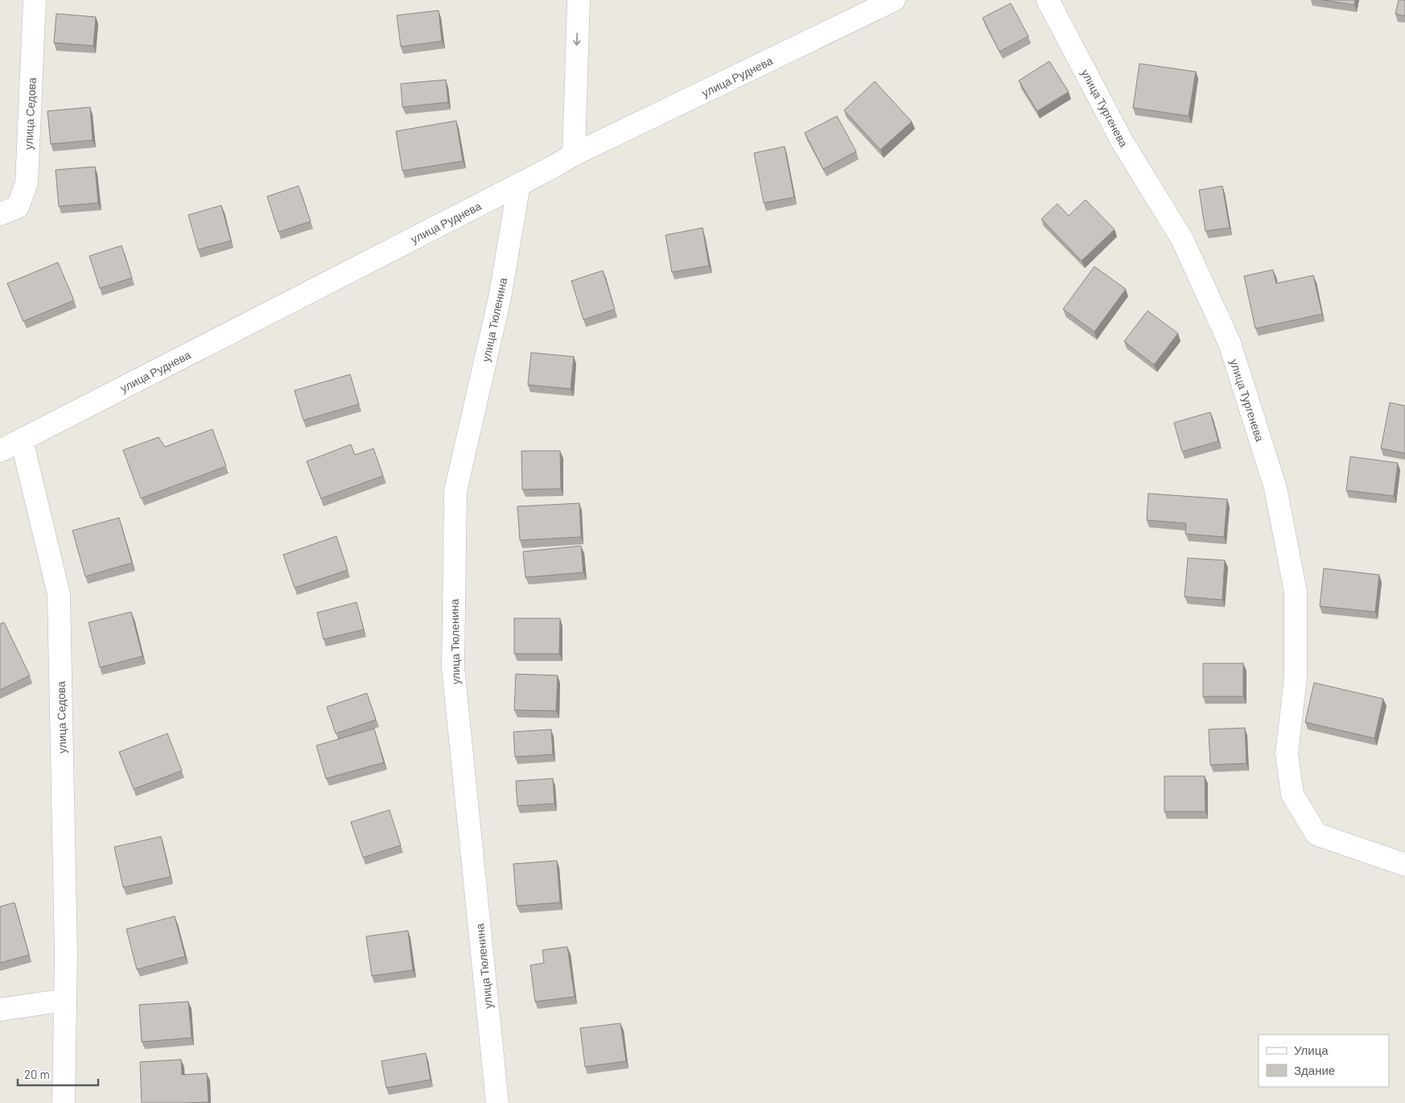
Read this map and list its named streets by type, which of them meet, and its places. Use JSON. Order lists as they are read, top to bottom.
{
  "streets": {
    "street": [
      "улица Руднева",
      "улица Тургенева",
      "улица Седова",
      "улица Тюленина"
    ]
  },
  "crossings": [
    ["улица Руднева", "улица Седова"],
    ["улица Руднева", "улица Тюленина"]
  ],
  "legend": ["Улица", "Здание"],
  "scale_bar": "20 m"
}
